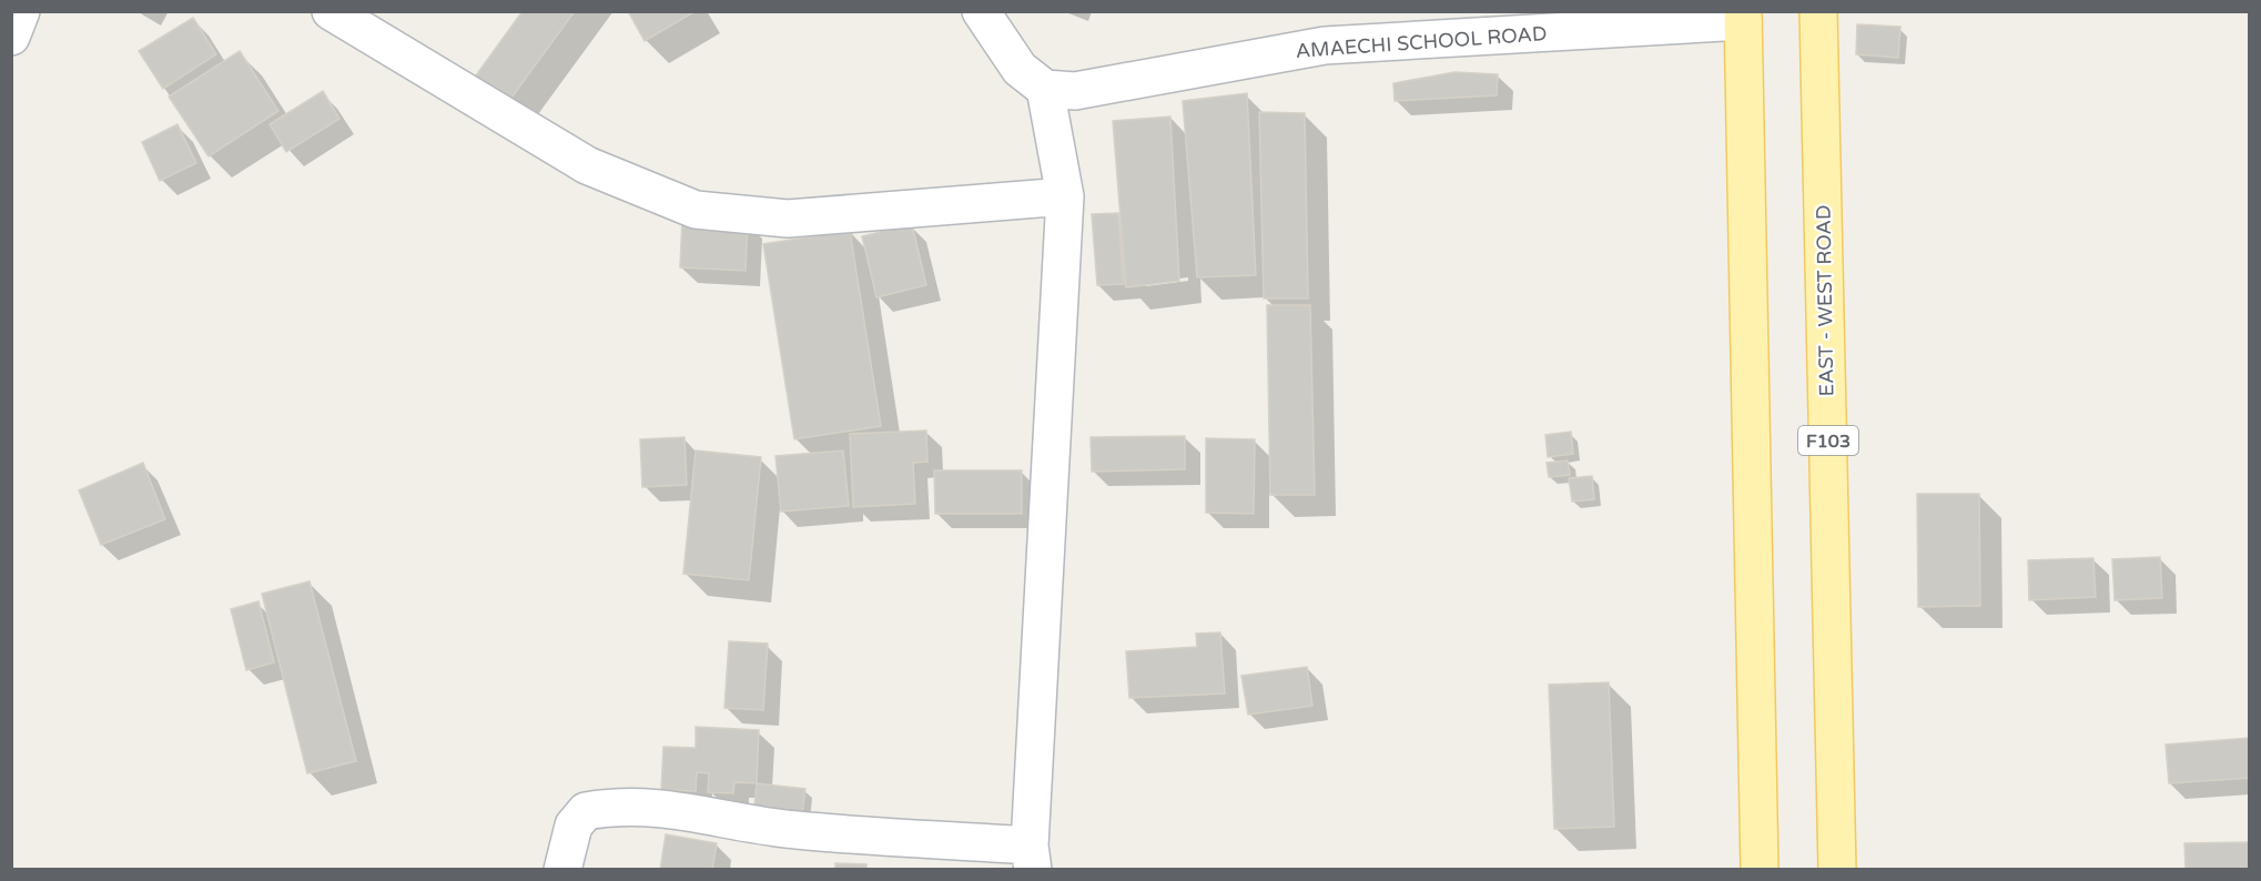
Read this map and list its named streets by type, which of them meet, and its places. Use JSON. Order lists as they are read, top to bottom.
{
  "streets": {
    "main road": ["EAST - WEST ROAD", "F103"],
    "street": ["AMAECHI SCHOOL ROAD"]
  }
}
